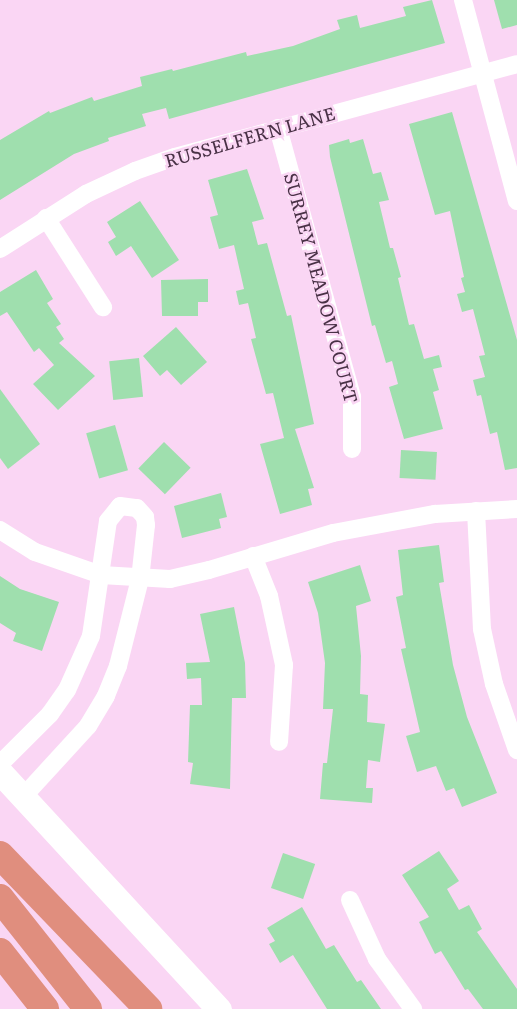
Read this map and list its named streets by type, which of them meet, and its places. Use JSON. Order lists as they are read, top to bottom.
{
  "streets": {
    "street": ["RUSSELFERN LANE", "SURREY MEADOW COURT"]
  },
  "crossings": [
    ["RUSSELFERN LANE", "SURREY MEADOW COURT"]
  ]
}
